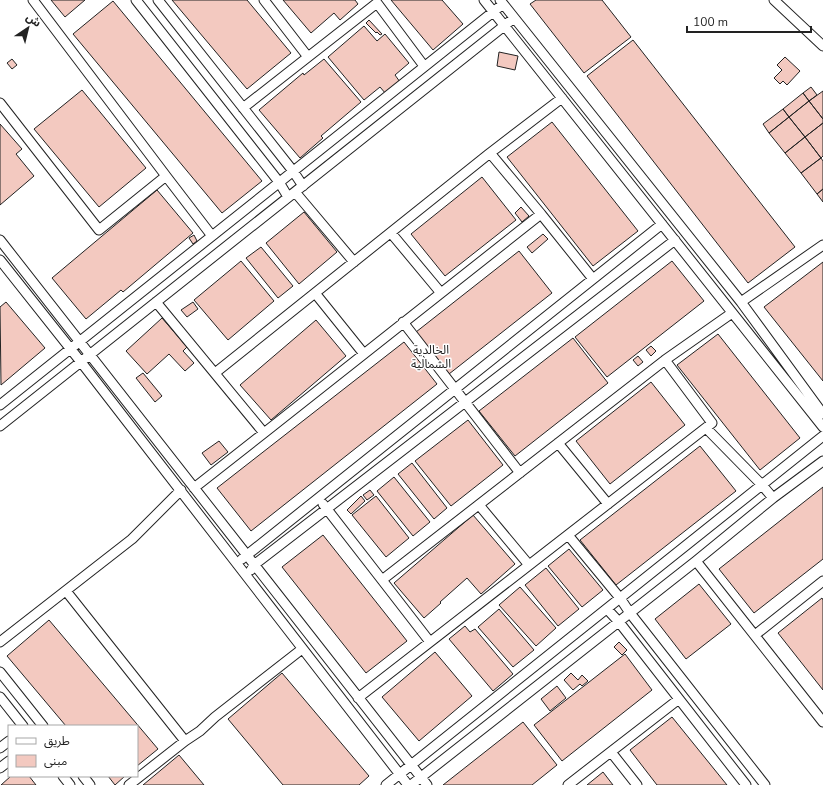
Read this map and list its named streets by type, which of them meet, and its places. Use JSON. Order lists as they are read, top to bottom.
{
  "districts": ["الخالدية الشمالية"],
  "legend": ["طريق", "مبنى"],
  "scale_bar": "100 m",
  "north": "top right"
}
